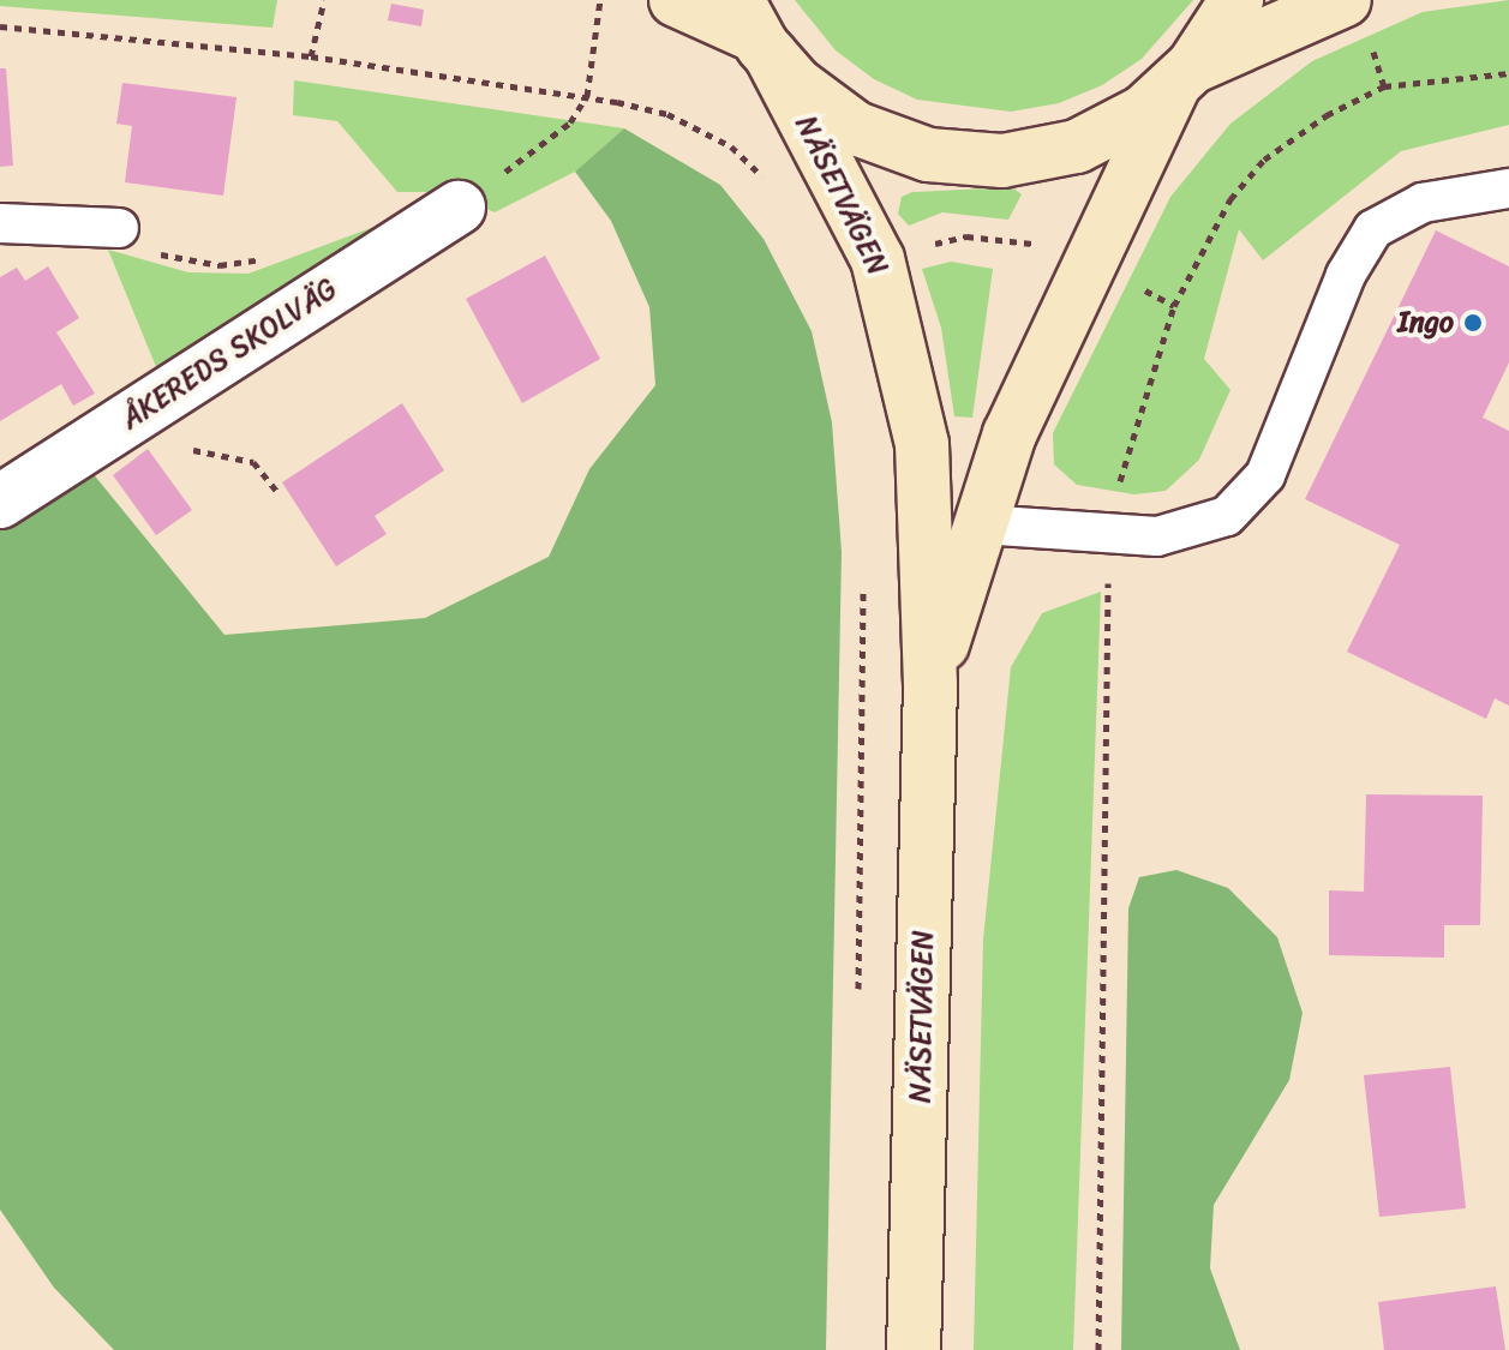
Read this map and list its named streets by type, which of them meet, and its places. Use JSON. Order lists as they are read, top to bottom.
{
  "streets": {
    "street": ["NÄSETVÄGEN", "ÅKEREDS SKOLVÄG"]
  },
  "places": ["Ingo"]
}
